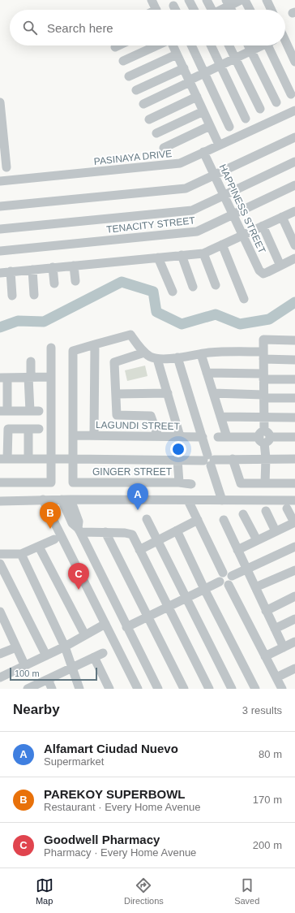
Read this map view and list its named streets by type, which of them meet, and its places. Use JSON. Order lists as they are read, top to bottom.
{
  "streets": {
    "street": [
      "PASINAYA DRIVE",
      "HAPPINESS STREET",
      "TENACITY STREET",
      "LAGUNDI STREET",
      "GINGER STREET"
    ]
  },
  "crossings": [
    ["PASINAYA DRIVE", "HAPPINESS STREET"],
    ["HAPPINESS STREET", "TENACITY STREET"]
  ],
  "scale_bar": "100 m",
  "page": {
    "search": "Search here",
    "pins": ["A", "B", "C"],
    "scale": "100 m",
    "heading": ["Nearby", "3 results"],
    "list": [
      {
        "mark": "A",
        "name": "Alfamart Ciudad Nuevo",
        "note": "Supermarket",
        "value": "80 m"
      },
      {
        "mark": "B",
        "name": "PAREKOY SUPERBOWL",
        "note": "Restaurant · Every Home Avenue",
        "value": "170 m"
      },
      {
        "mark": "C",
        "name": "Goodwell Pharmacy",
        "note": "Pharmacy · Every Home Avenue",
        "value": "200 m"
      }
    ],
    "nav": ["Map", "Directions", "Saved"]
  }
}
